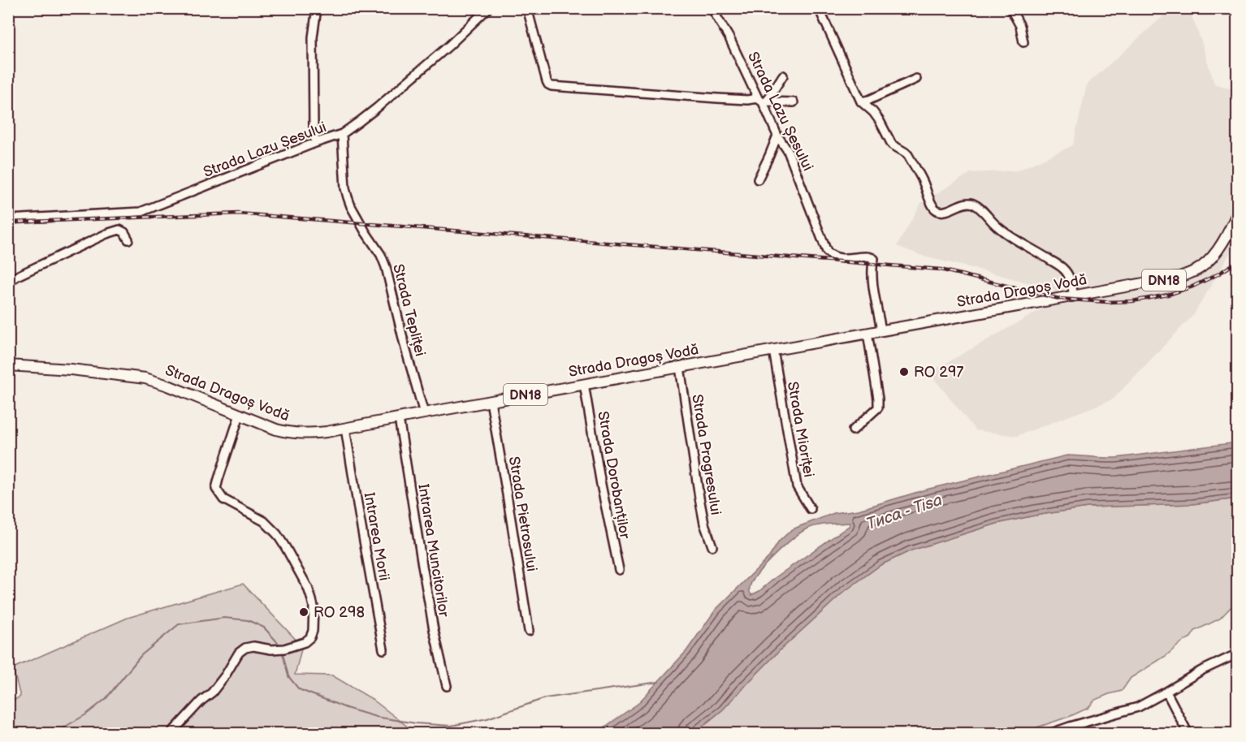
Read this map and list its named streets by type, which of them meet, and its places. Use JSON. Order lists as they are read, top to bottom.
{
  "streets": {
    "main road": ["DN18", "Strada Dragoș Vodă"],
    "street": [
      "Strada Lazu Șesului",
      "Strada Tepliței",
      "Strada Mioriței",
      "Strada Progresului",
      "Strada Dorobanților",
      "Strada Pietrosului",
      "Intrarea Morii",
      "Intrarea Muncitorilor"
    ]
  },
  "crossings": [
    ["Strada Lazu Șesului", "Strada Dragoș Vodă"],
    ["Strada Lazu Șesului", "Strada Tepliței"],
    ["Strada Dragoș Vodă", "Strada Tepliței"],
    ["Strada Dragoș Vodă", "Strada Mioriței"],
    ["Strada Dragoș Vodă", "Strada Progresului"],
    ["Strada Dragoș Vodă", "Strada Dorobanților"],
    ["Strada Dragoș Vodă", "Strada Pietrosului"],
    ["Strada Dragoș Vodă", "Intrarea Morii"],
    ["Strada Dragoș Vodă", "Intrarea Muncitorilor"]
  ],
  "water": ["Тиса - Tisa"],
  "places": ["RO 297", "RO 298"]
}
